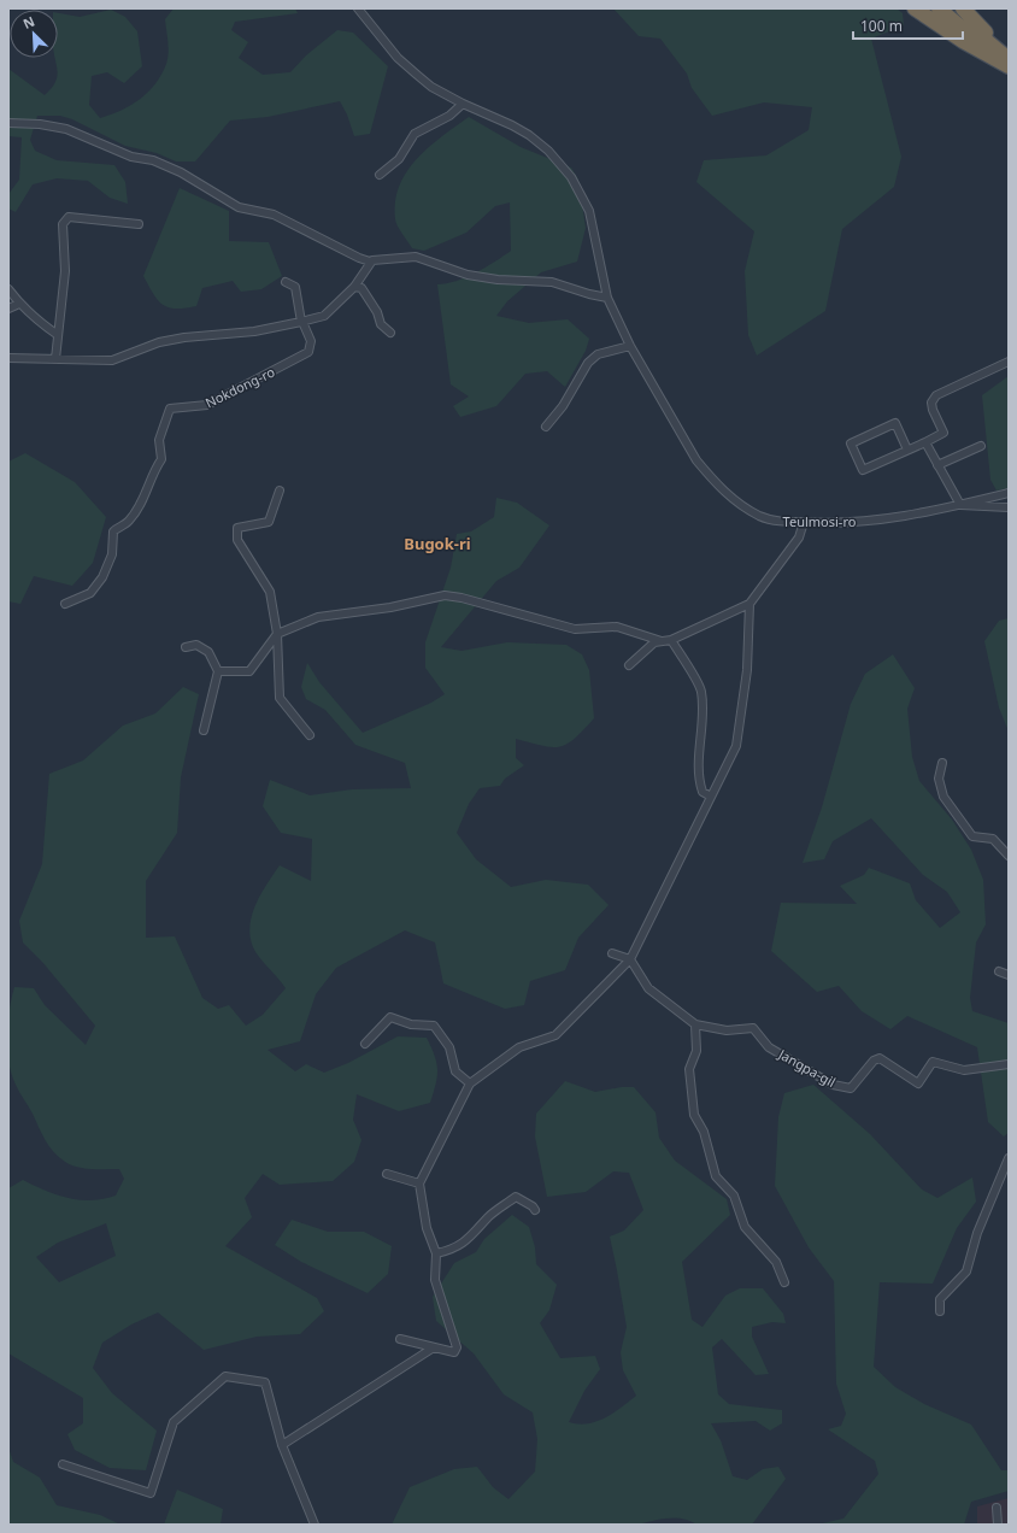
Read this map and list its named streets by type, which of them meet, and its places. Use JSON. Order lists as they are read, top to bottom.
{
  "streets": {
    "street": ["Nokdong-ro", "Teulmosi-ro", "Jangpa-gil"]
  },
  "districts": ["Bugok-ri"],
  "scale_bar": "100 m",
  "north": "top left"
}
